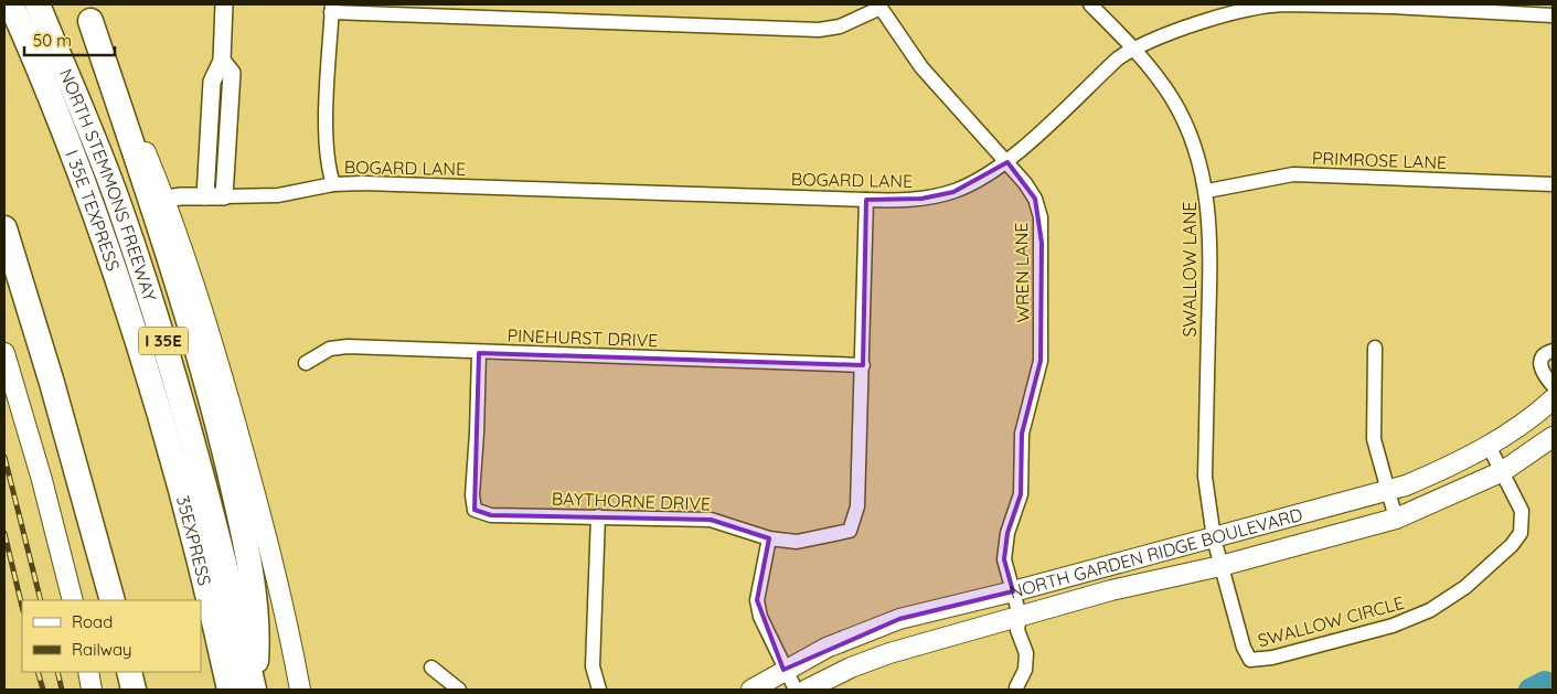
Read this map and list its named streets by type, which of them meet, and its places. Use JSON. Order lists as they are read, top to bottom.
{
  "streets": {
    "highway": [
      "NORTH STEMMONS FREEWAY",
      "I 35E TEXPRESS",
      "I 35E",
      "35EXPRESS"
    ],
    "main road": ["NORTH GARDEN RIDGE BOULEVARD"],
    "street": [
      "PRIMROSE LANE",
      "BOGARD LANE",
      "SWALLOW LANE",
      "WREN LANE",
      "PINEHURST DRIVE",
      "BAYTHORNE DRIVE",
      "SWALLOW CIRCLE"
    ]
  },
  "crossings": [
    ["PRIMROSE LANE", "SWALLOW LANE"],
    ["BOGARD LANE", "SWALLOW LANE"],
    ["BOGARD LANE", "WREN LANE"],
    ["I 35E TEXPRESS", "35EXPRESS"],
    ["SWALLOW LANE", "NORTH GARDEN RIDGE BOULEVARD"],
    ["SWALLOW LANE", "SWALLOW CIRCLE"],
    ["WREN LANE", "NORTH GARDEN RIDGE BOULEVARD"],
    ["PINEHURST DRIVE", "BAYTHORNE DRIVE"],
    ["NORTH GARDEN RIDGE BOULEVARD", "SWALLOW CIRCLE"]
  ],
  "legend": ["Road", "Railway"],
  "scale_bar": "50 m"
}
